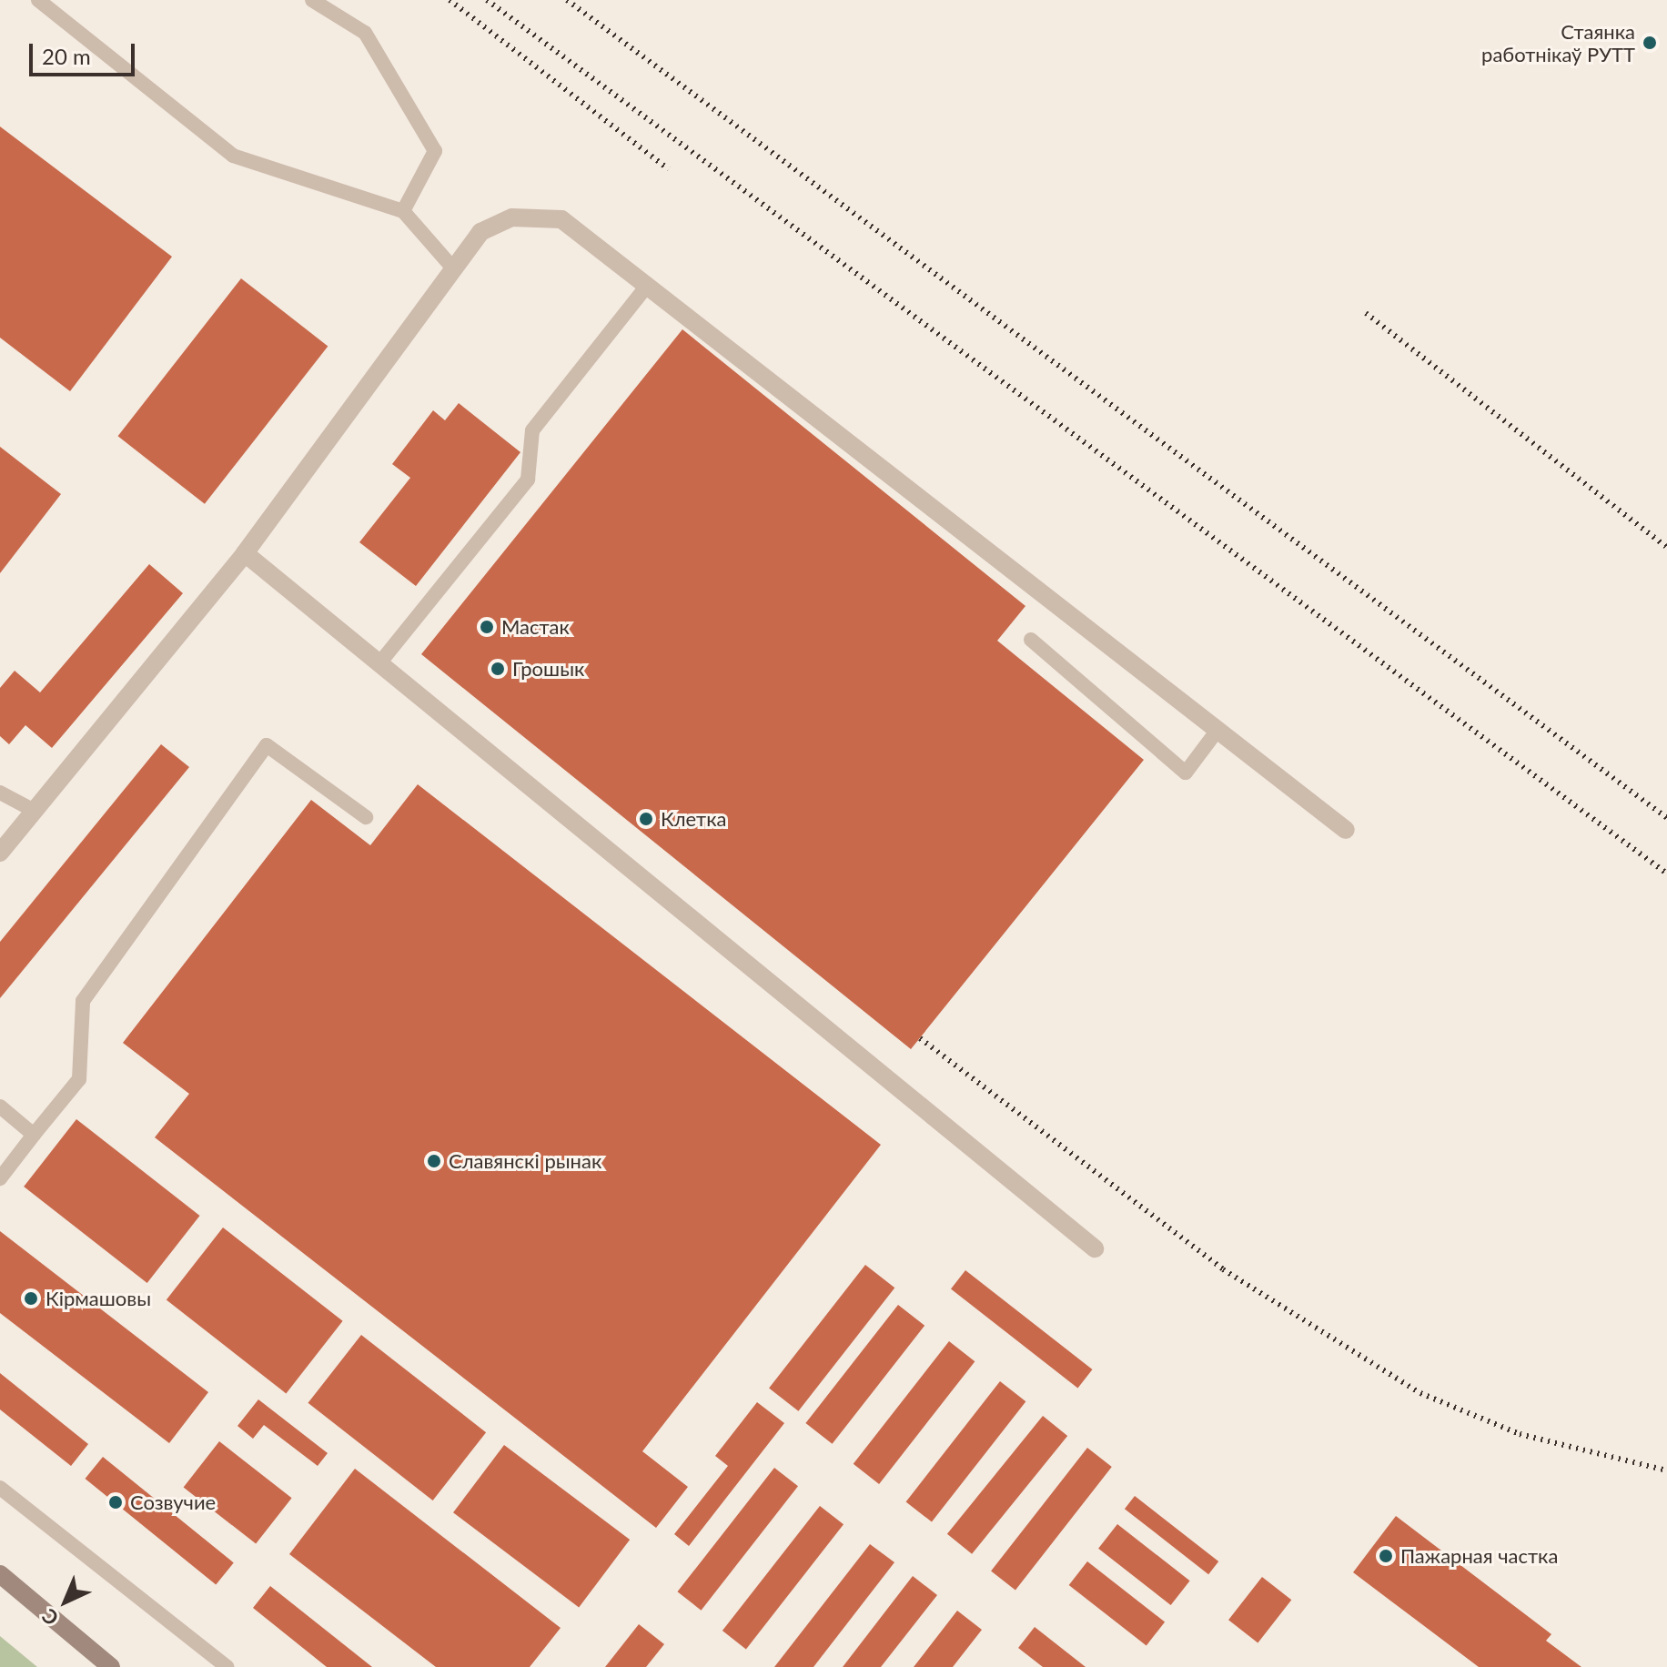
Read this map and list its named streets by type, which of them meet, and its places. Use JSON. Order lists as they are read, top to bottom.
{
  "places": [
    "Стаянка работнікаў РУТТ",
    "Мастак",
    "Грошык",
    "Клетка",
    "Славянскі рынак",
    "Кірмашовы",
    "Созвучие",
    "Пажарная частка"
  ],
  "scale_bar": "20 m",
  "north": "bottom left"
}
